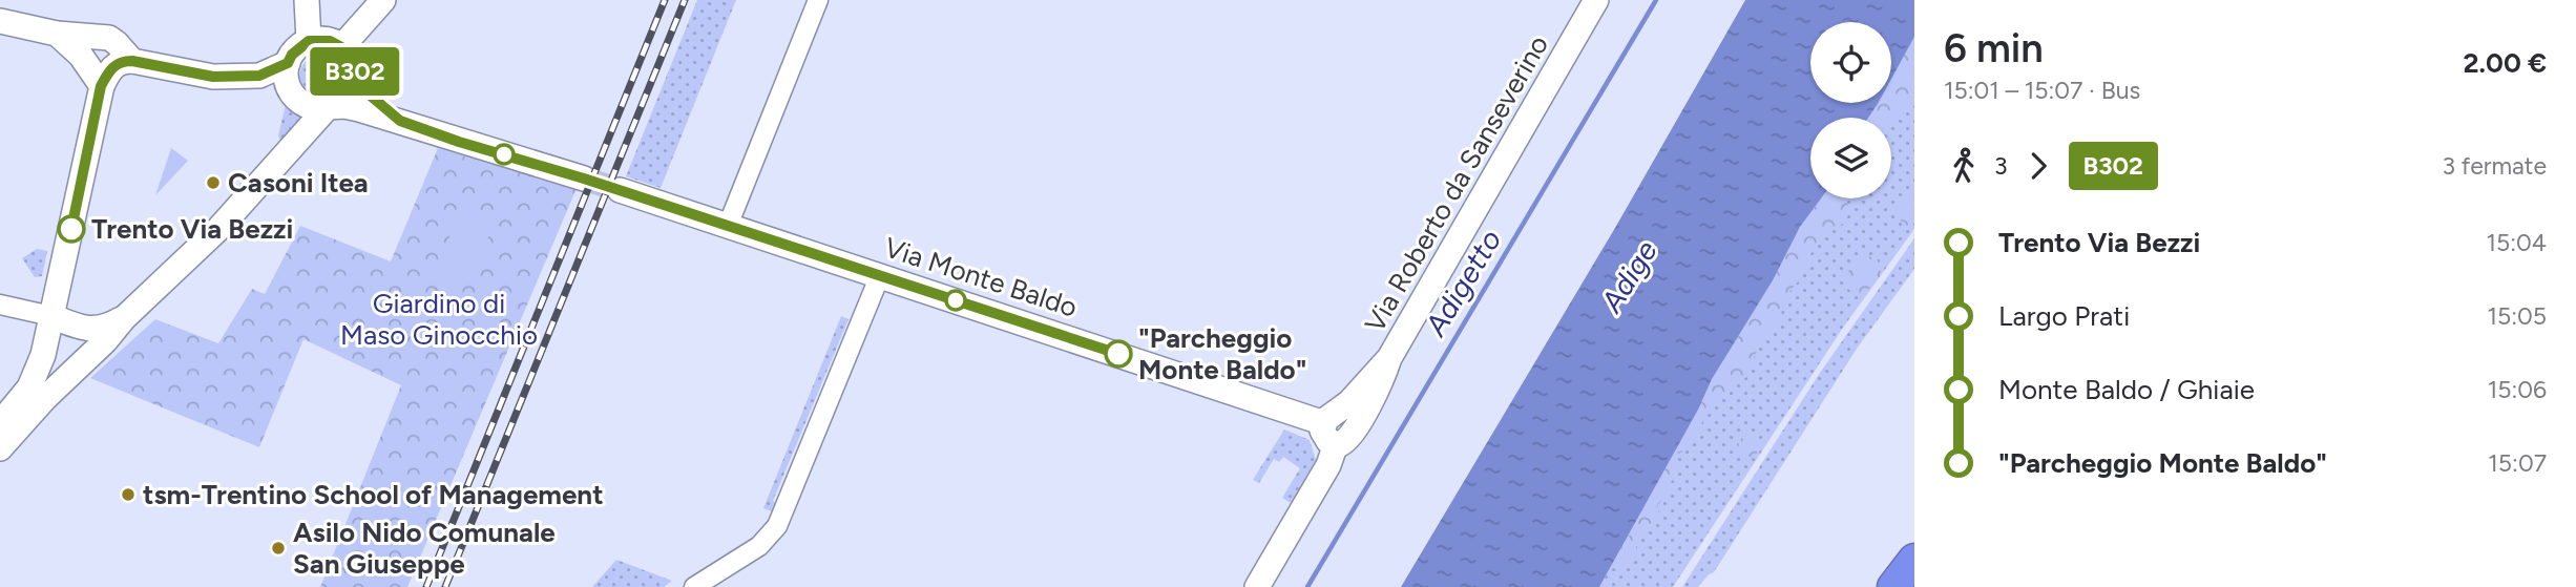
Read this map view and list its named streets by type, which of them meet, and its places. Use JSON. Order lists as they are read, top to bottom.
{
  "streets": {
    "street": ["Via Roberto da Sanseverino", "Via Monte Baldo"]
  },
  "crossings": [
    ["Via Roberto da Sanseverino", "Via Monte Baldo"]
  ],
  "water": ["Adige", "Adigetto"],
  "parks": ["Giardino di Maso Ginocchio"],
  "places": [
    "Casoni Itea",
    "Trento Via Bezzi",
    "\"Parcheggio Monte Baldo\"",
    "tsm-Trentino School of Management",
    "Asilo Nido Comunale San Giuseppe"
  ],
  "lines": ["bus line B302"],
  "page": {
    "on_map": "B302",
    "heading": ["6 min", "15:01 – 15:07 · Bus", "2.00 €"],
    "legs": ["3", "B302", "3 fermate"],
    "list": [
      {
        "name": "Trento Via Bezzi",
        "value": "15:04"
      },
      {
        "name": "Largo Prati",
        "value": "15:05"
      },
      {
        "name": "Monte Baldo / Ghiaie",
        "value": "15:06"
      },
      {
        "name": "\"Parcheggio Monte Baldo\"",
        "value": "15:07"
      }
    ]
  }
}
